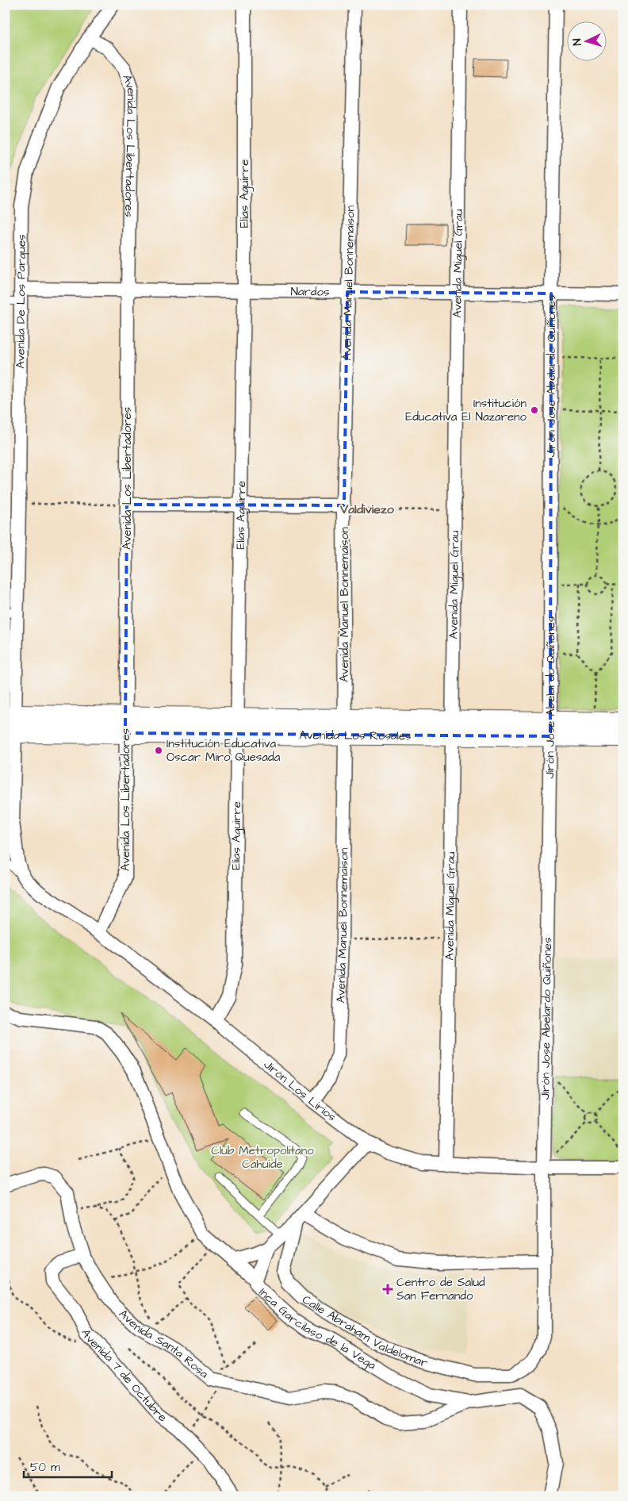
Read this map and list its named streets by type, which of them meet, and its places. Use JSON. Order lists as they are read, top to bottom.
{
  "streets": {
    "street": [
      "Avenida Los Libertadores",
      "Elias Aguirre",
      "Avenida Miguel Grau",
      "Avenida Manuel Bonnemaison",
      "Nardos",
      "Avenida De Los Parques",
      "Jirón Jose Abelardo Quiñones",
      "Avenida Los Rosales",
      "Jirón Los Lirios",
      "Inca Garcilaso de la Vega",
      "Calle Abraham Valdelomar",
      "Avenida Santa Rosa",
      "Avenida 7 de Octubre"
    ]
  },
  "crossings": [
    ["Avenida Los Libertadores", "Nardos"],
    ["Avenida Los Libertadores", "Avenida De Los Parques"],
    ["Avenida Los Libertadores", "Avenida Los Rosales"],
    ["Avenida Los Libertadores", "Jirón Los Lirios"],
    ["Elias Aguirre", "Nardos"],
    ["Elias Aguirre", "Avenida Los Rosales"],
    ["Elias Aguirre", "Jirón Los Lirios"],
    ["Avenida Miguel Grau", "Nardos"],
    ["Avenida Miguel Grau", "Avenida Los Rosales"],
    ["Avenida Miguel Grau", "Jirón Los Lirios"],
    ["Avenida Manuel Bonnemaison", "Nardos"],
    ["Avenida Manuel Bonnemaison", "Avenida Los Rosales"],
    ["Avenida Manuel Bonnemaison", "Jirón Los Lirios"],
    ["Nardos", "Avenida De Los Parques"],
    ["Nardos", "Jirón Jose Abelardo Quiñones"],
    ["Avenida De Los Parques", "Avenida Los Rosales"],
    ["Avenida De Los Parques", "Jirón Los Lirios"],
    ["Jirón Jose Abelardo Quiñones", "Avenida Los Rosales"],
    ["Jirón Jose Abelardo Quiñones", "Jirón Los Lirios"],
    ["Jirón Jose Abelardo Quiñones", "Calle Abraham Valdelomar"],
    ["Inca Garcilaso de la Vega", "Avenida Santa Rosa"],
    ["Avenida Santa Rosa", "Avenida 7 de Octubre"]
  ],
  "districts": ["Valdiviezo"],
  "parks": ["Club Metropolitano Cahuide"],
  "places": {
    "other": ["Institución Educativa El Nazareno", "Institución Educativa Oscar Miro Quesada"],
    "health": ["Centro de Salud San Fernando"]
  },
  "scale_bar": "50 m",
  "north": "left"
}
